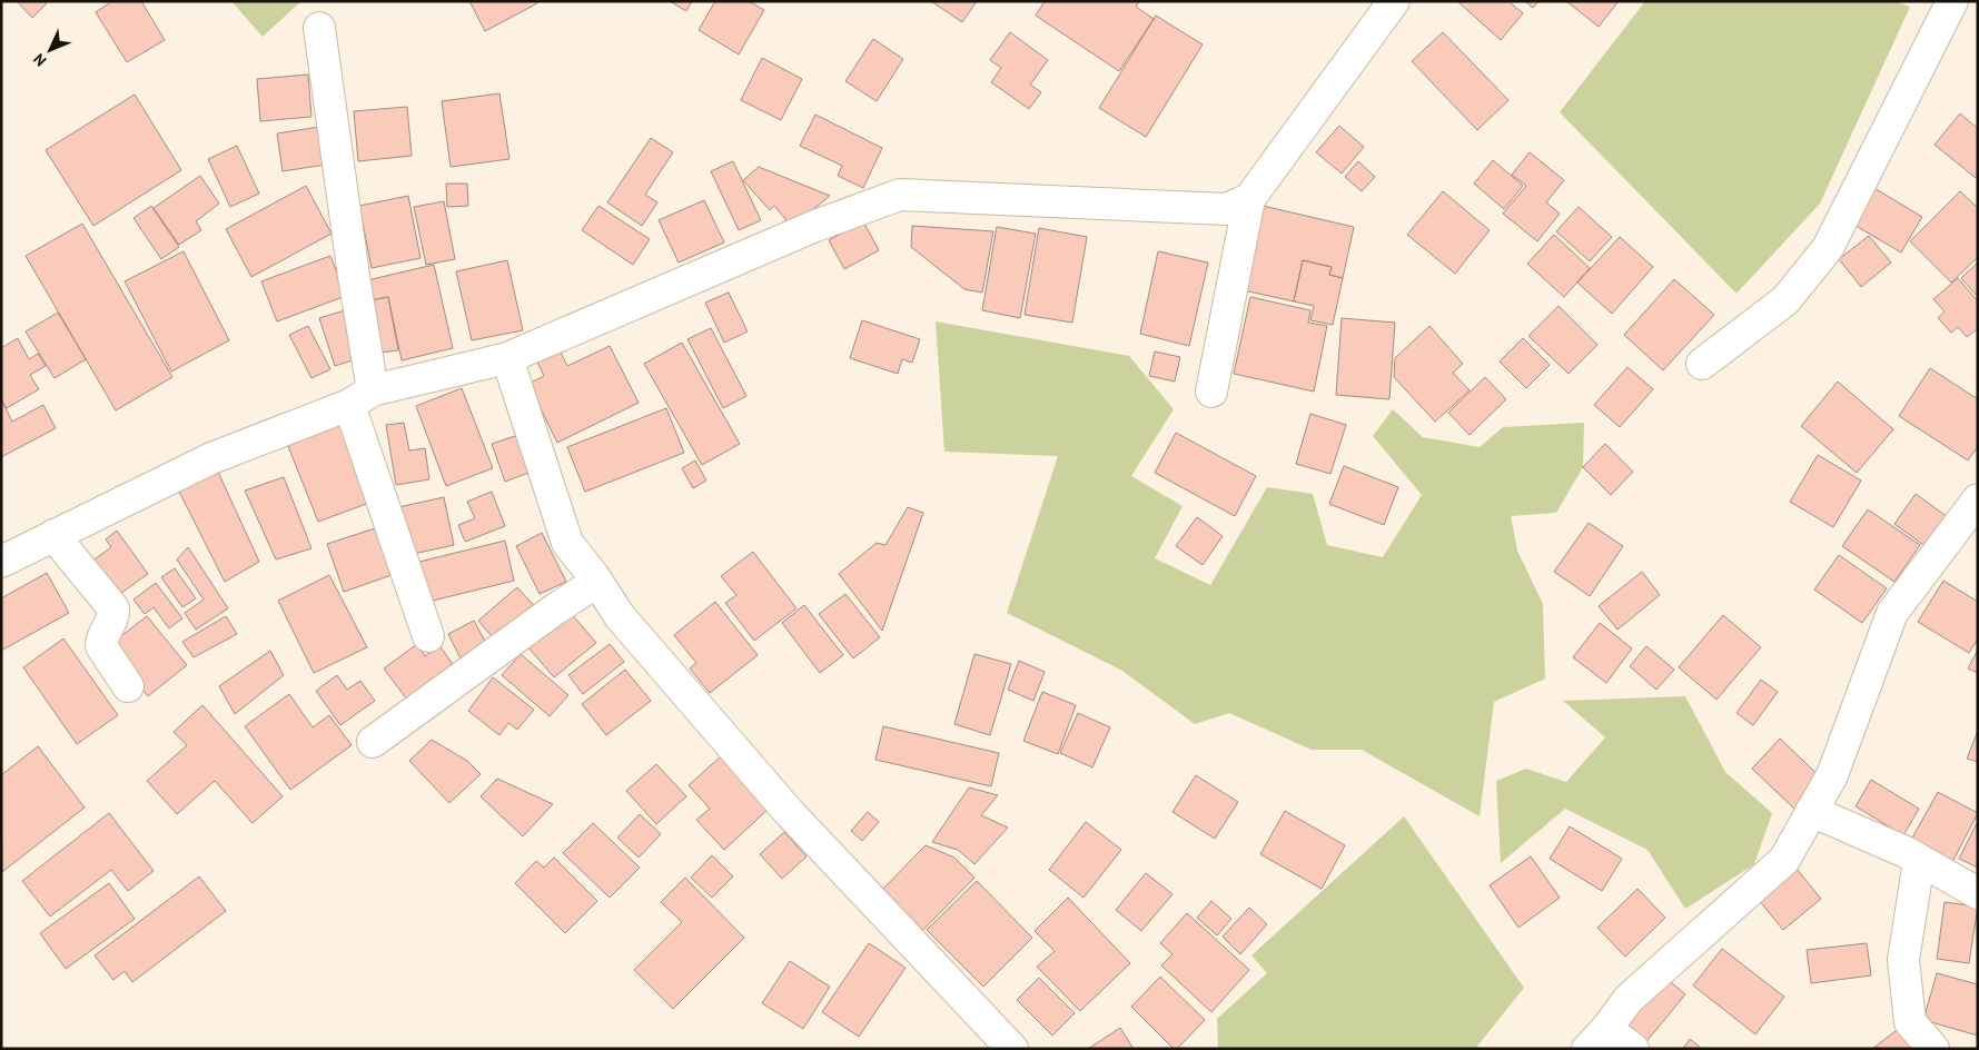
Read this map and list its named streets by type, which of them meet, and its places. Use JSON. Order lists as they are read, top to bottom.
{
  "north": "bottom left"
}
